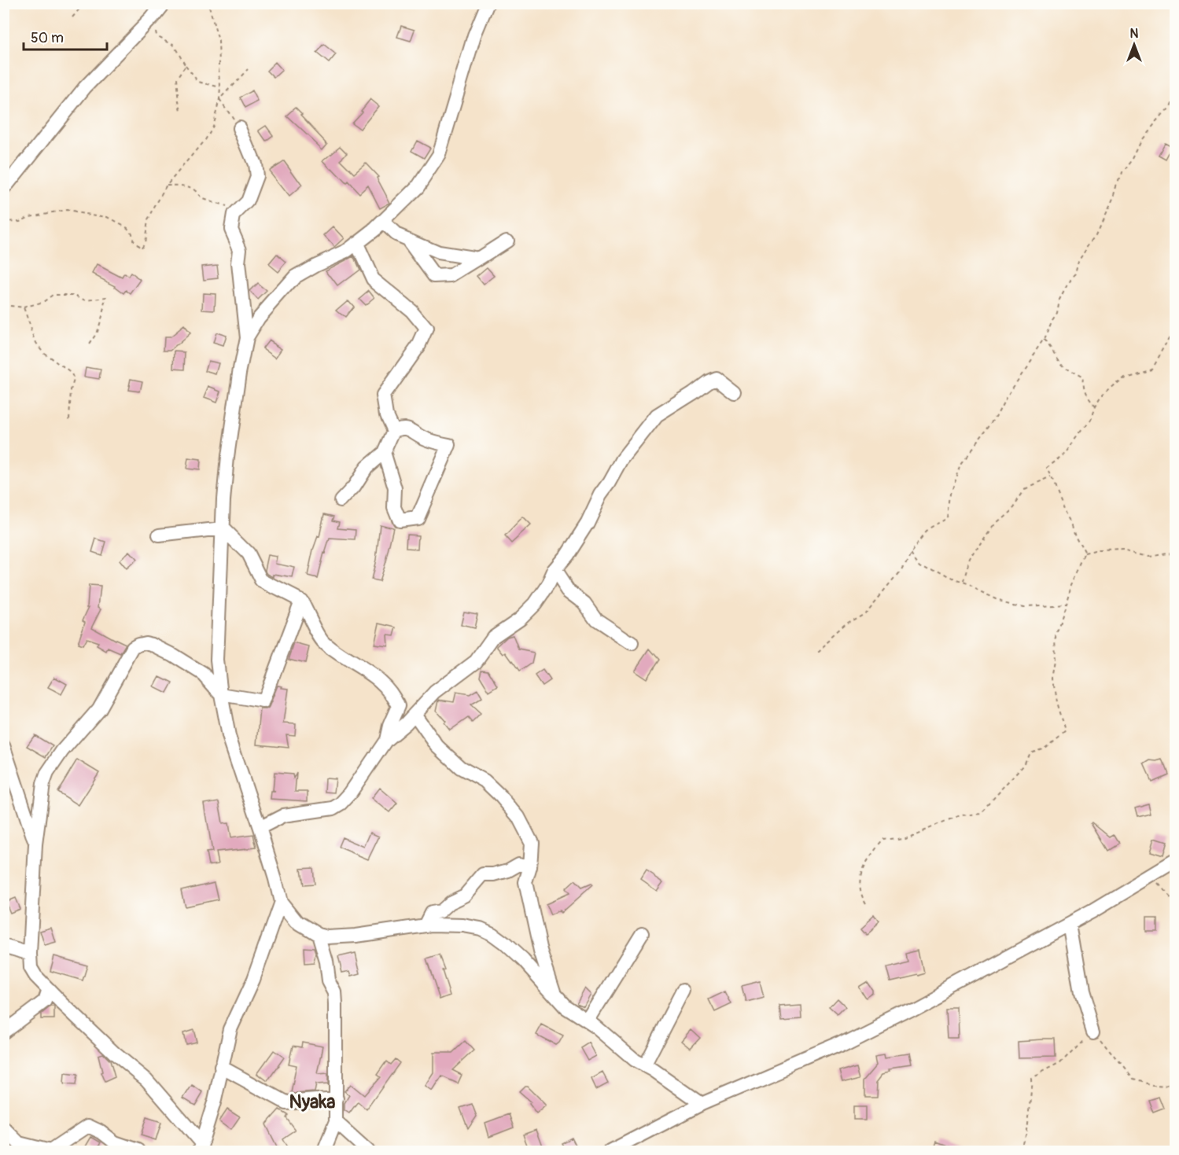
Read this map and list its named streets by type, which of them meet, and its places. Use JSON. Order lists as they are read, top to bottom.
{
  "districts": ["Nyaka"],
  "scale_bar": "50 m",
  "north": "top"
}
